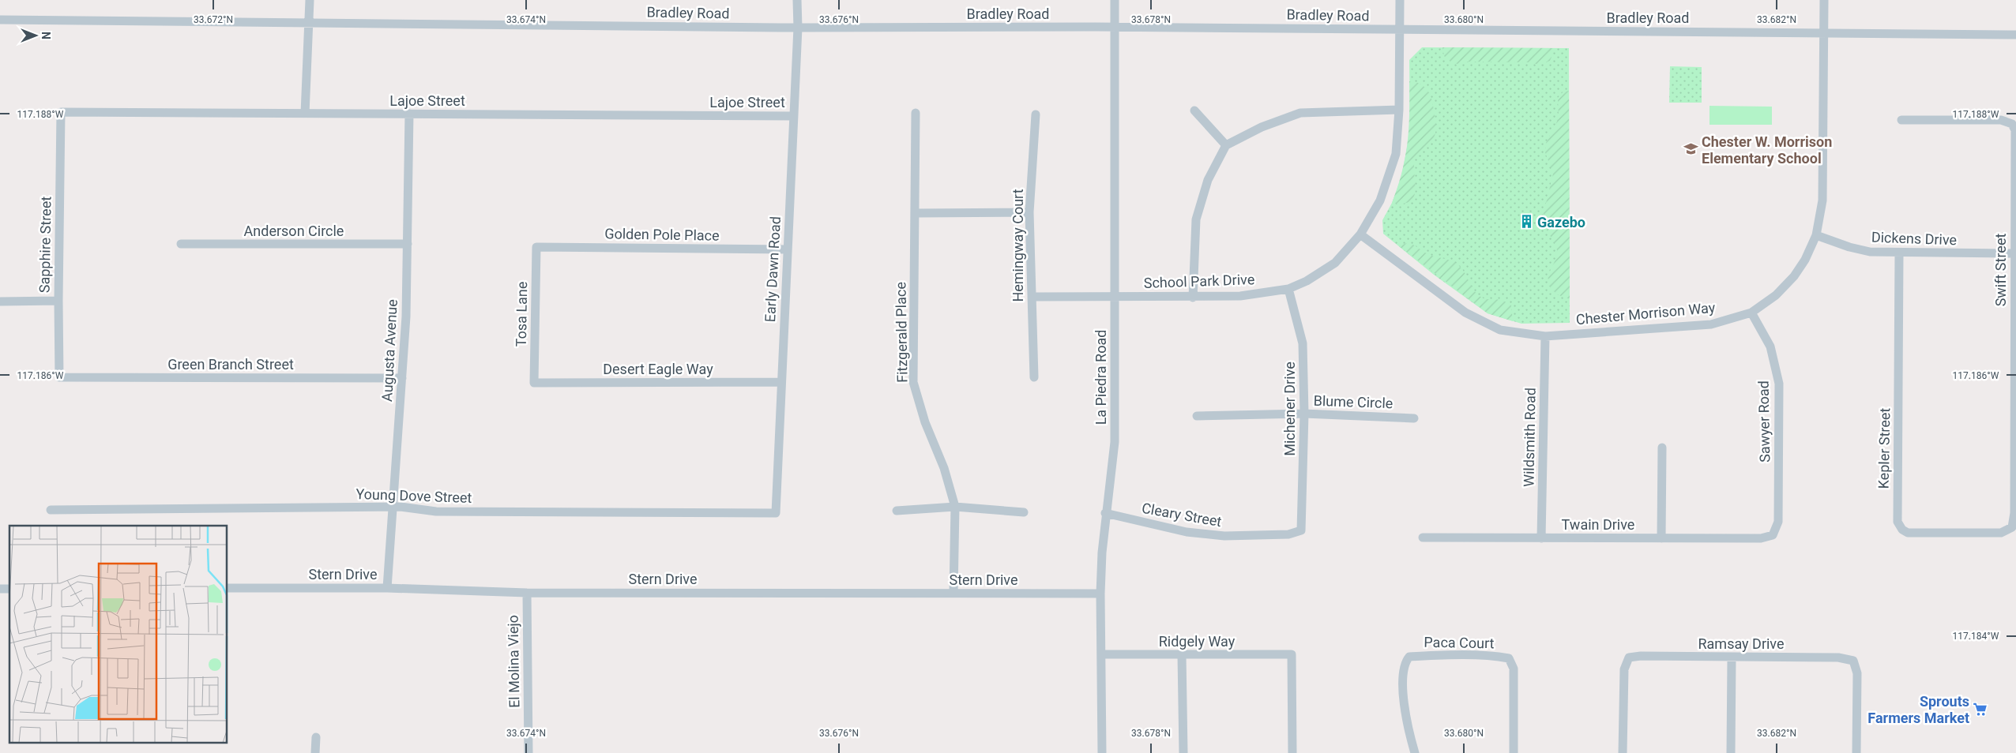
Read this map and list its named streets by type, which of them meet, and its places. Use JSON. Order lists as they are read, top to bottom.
{
  "streets": {
    "street": [
      "Bradley Road",
      "Lajoe Street",
      "Anderson Circle",
      "Golden Pole Place",
      "Dickens Drive",
      "Sapphire Street",
      "Hemingway Court",
      "Early Dawn Road",
      "Swift Street",
      "School Park Drive",
      "Chester Morrison Way",
      "Tosa Lane",
      "Fitzgerald Place",
      "Augusta Avenue",
      "Green Branch Street",
      "Desert Eagle Way",
      "La Piedra Road",
      "Blume Circle",
      "Michener Drive",
      "Sawyer Road",
      "Wildsmith Road",
      "Kepler Street",
      "Young Dove Street",
      "Cleary Street",
      "Twain Drive",
      "Stern Drive",
      "Ridgely Way",
      "Paca Court",
      "Ramsay Drive",
      "El Molina Viejo"
    ]
  },
  "crossings": [
    ["Bradley Road", "Early Dawn Road"],
    ["Bradley Road", "School Park Drive"],
    ["Bradley Road", "Chester Morrison Way"],
    ["Bradley Road", "La Piedra Road"],
    ["Lajoe Street", "Sapphire Street"],
    ["Lajoe Street", "Early Dawn Road"],
    ["Lajoe Street", "Augusta Avenue"],
    ["Anderson Circle", "Augusta Avenue"],
    ["Golden Pole Place", "Early Dawn Road"],
    ["Golden Pole Place", "Tosa Lane"],
    ["Dickens Drive", "Swift Street"],
    ["Dickens Drive", "Chester Morrison Way"],
    ["Dickens Drive", "Kepler Street"],
    ["Sapphire Street", "Green Branch Street"],
    ["Hemingway Court", "School Park Drive"],
    ["Early Dawn Road", "Desert Eagle Way"],
    ["Early Dawn Road", "Young Dove Street"],
    ["Swift Street", "Kepler Street"],
    ["School Park Drive", "Chester Morrison Way"],
    ["School Park Drive", "La Piedra Road"],
    ["School Park Drive", "Michener Drive"],
    ["Chester Morrison Way", "Sawyer Road"],
    ["Chester Morrison Way", "Wildsmith Road"],
    ["Tosa Lane", "Desert Eagle Way"],
    ["Fitzgerald Place", "Stern Drive"],
    ["Augusta Avenue", "Green Branch Street"],
    ["Augusta Avenue", "Young Dove Street"],
    ["Augusta Avenue", "Stern Drive"],
    ["La Piedra Road", "Cleary Street"],
    ["La Piedra Road", "Stern Drive"],
    ["La Piedra Road", "Ridgely Way"],
    ["Blume Circle", "Michener Drive"],
    ["Michener Drive", "Cleary Street"],
    ["Sawyer Road", "Twain Drive"],
    ["Wildsmith Road", "Twain Drive"],
    ["Stern Drive", "El Molina Viejo"]
  ],
  "places": {
    "school or university": ["Chester W. Morrison Elementary School"],
    "building": ["Gazebo"],
    "supermarket": ["Sprouts Farmers Market"]
  },
  "north": "right",
  "coordinates": [
    "33.672°N",
    "33.674°N",
    "33.676°N",
    "33.678°N",
    "33.680°N",
    "33.682°N",
    "117.188°W",
    "117.186°W",
    "117.184°W"
  ]
}
